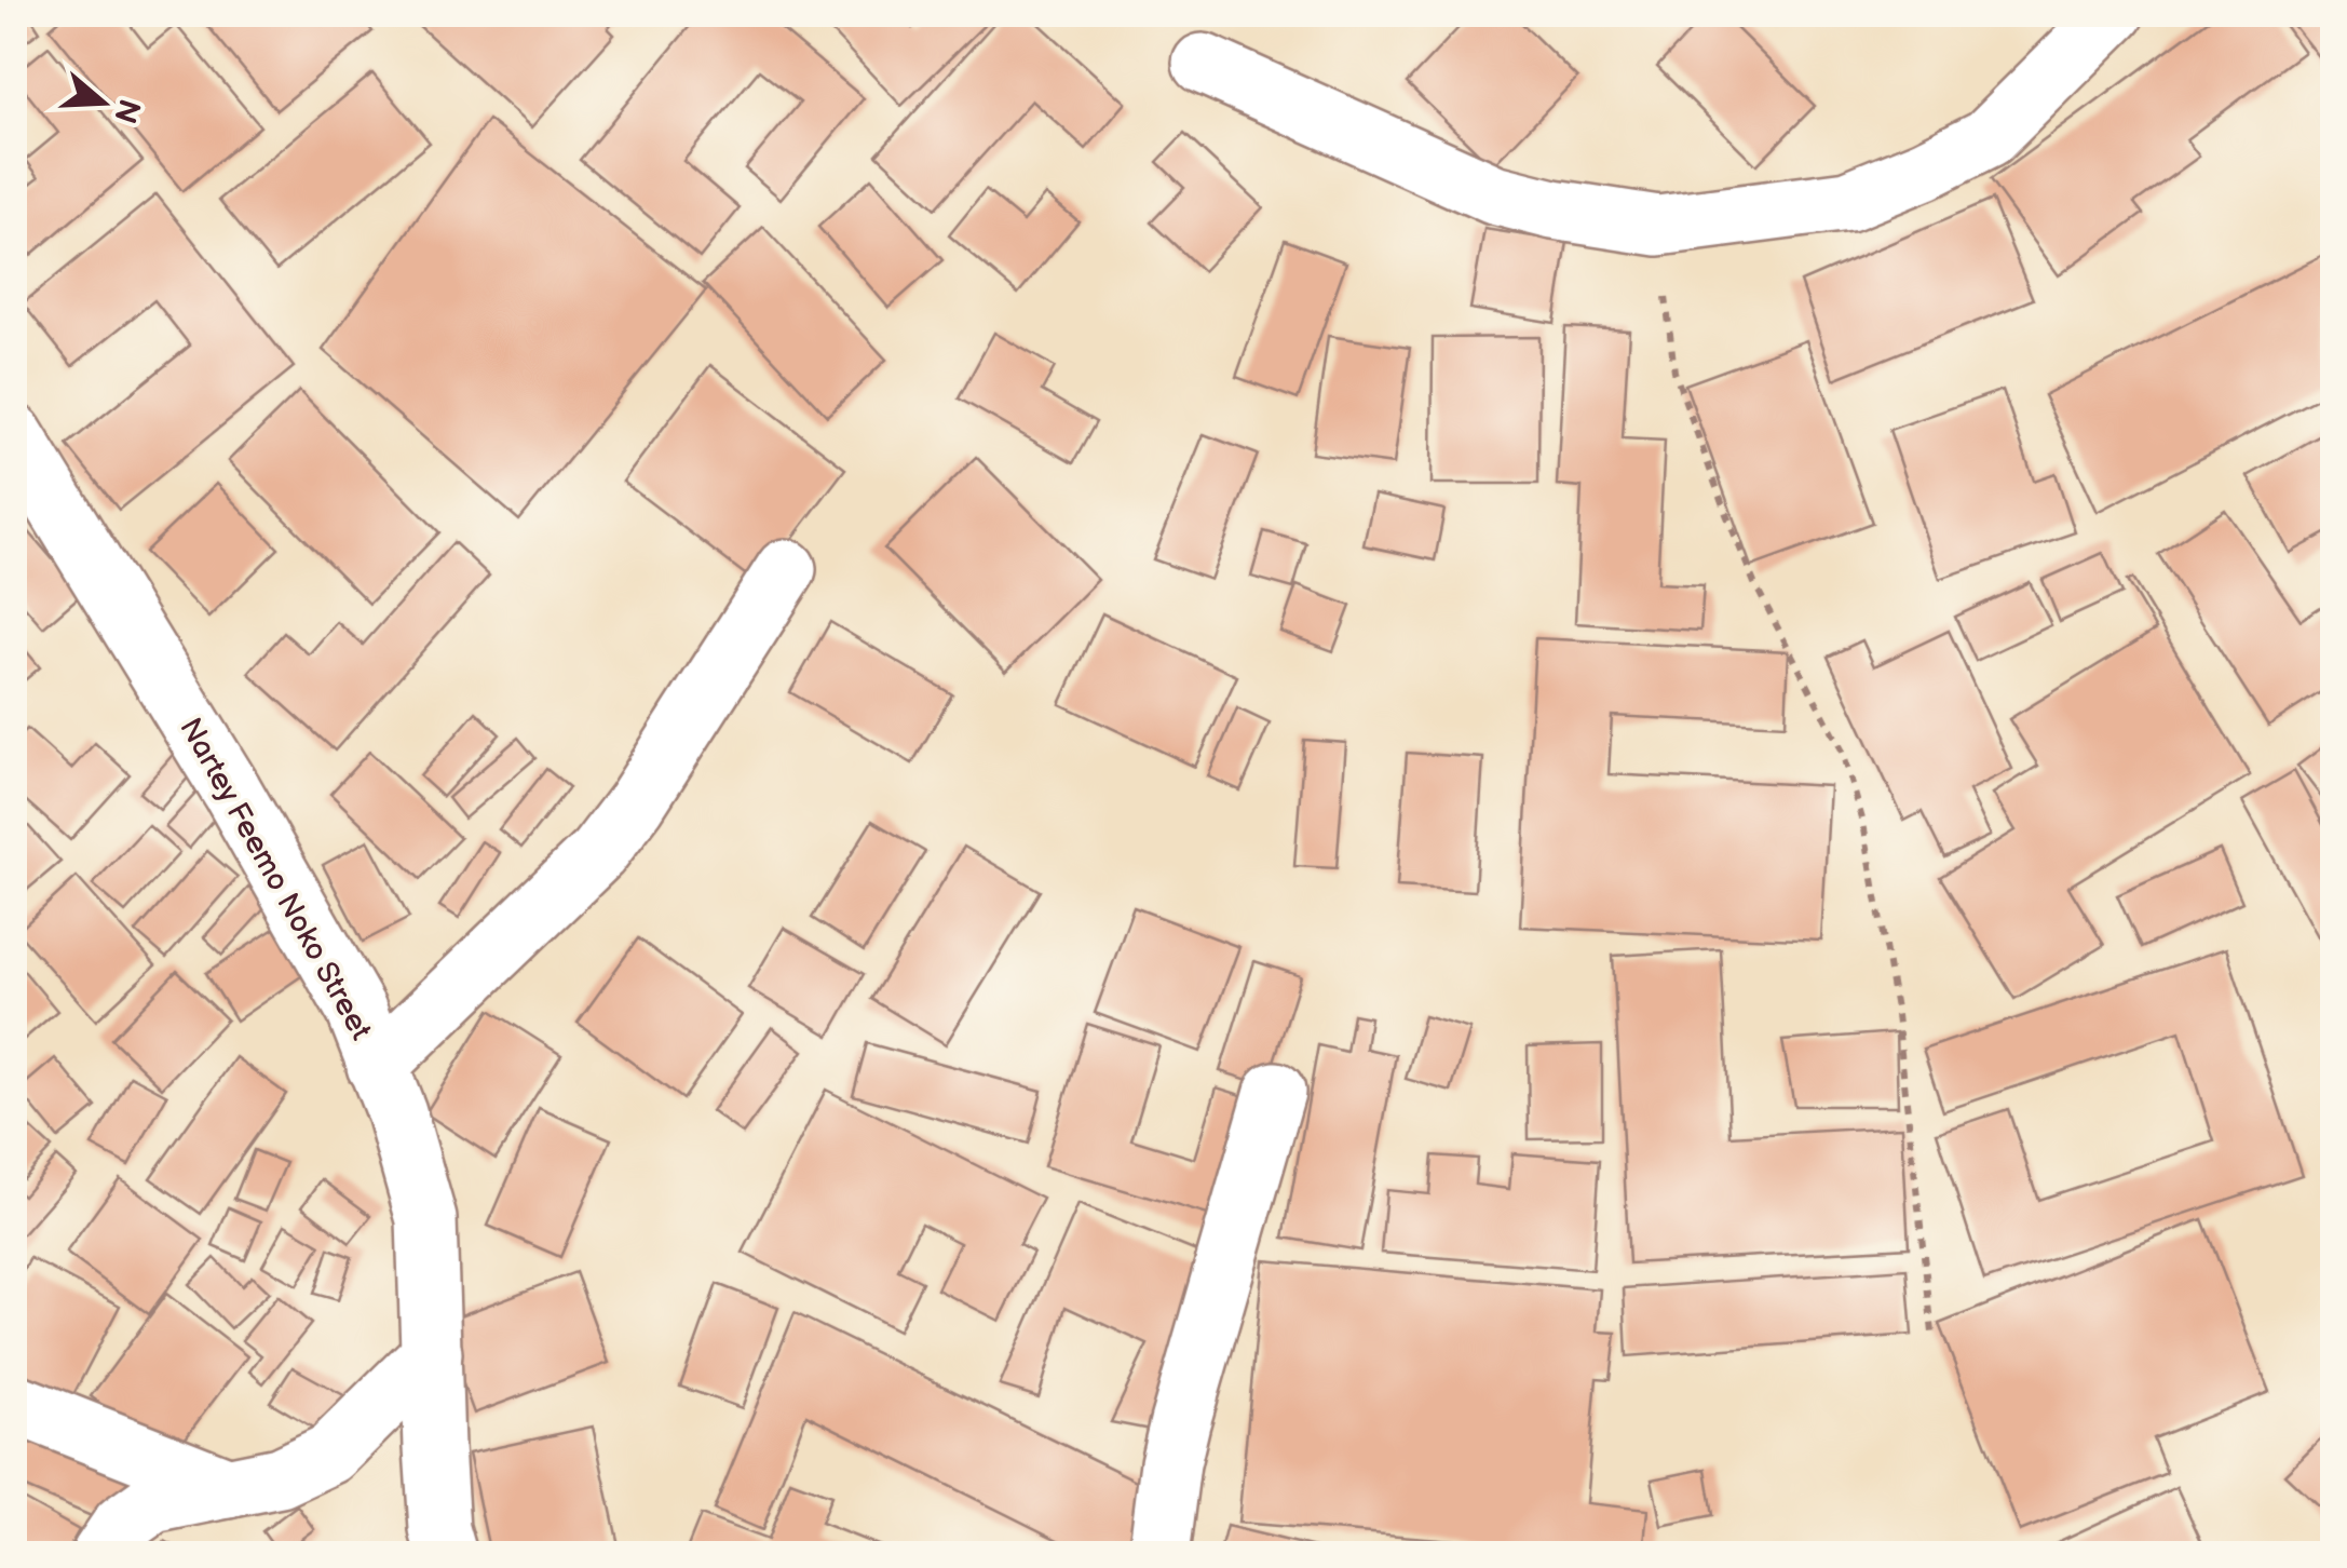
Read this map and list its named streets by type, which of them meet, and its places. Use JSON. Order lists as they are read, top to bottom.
{
  "streets": {
    "street": ["Nartey Feemo Noko Street"]
  },
  "north": "right"
}
